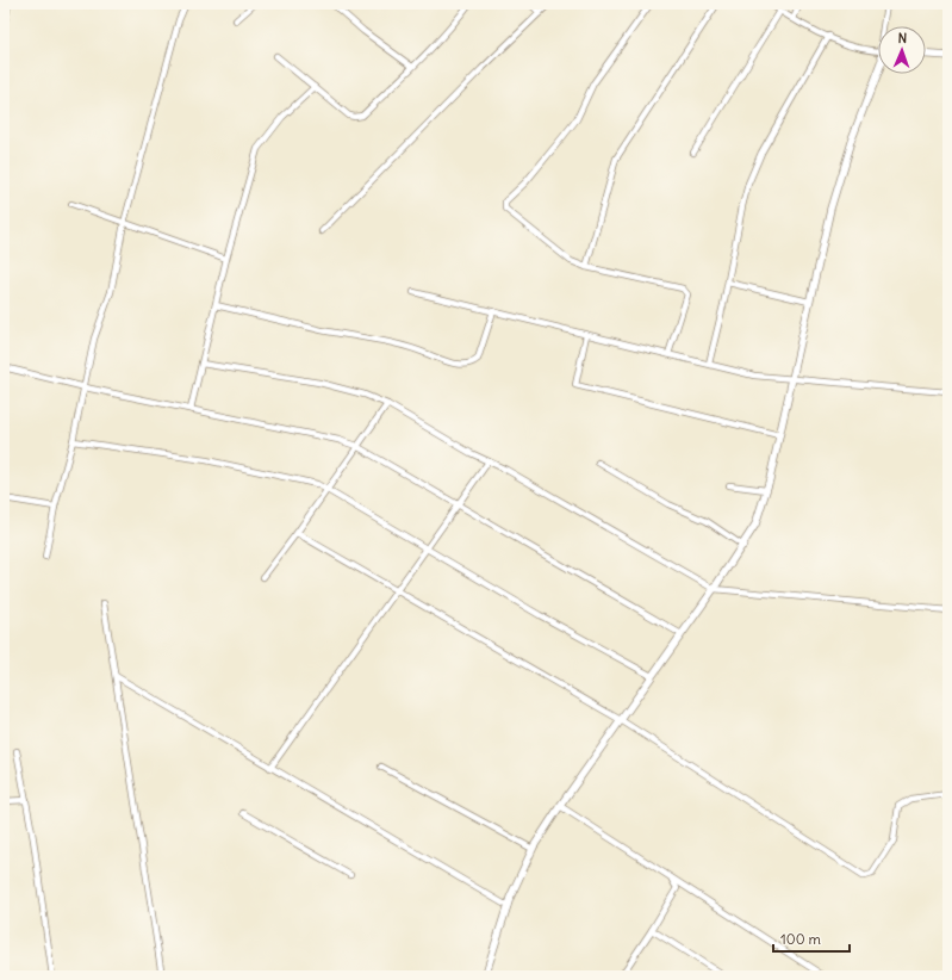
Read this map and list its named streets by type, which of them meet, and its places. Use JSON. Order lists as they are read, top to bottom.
{
  "scale_bar": "100 m",
  "north": "top"
}
